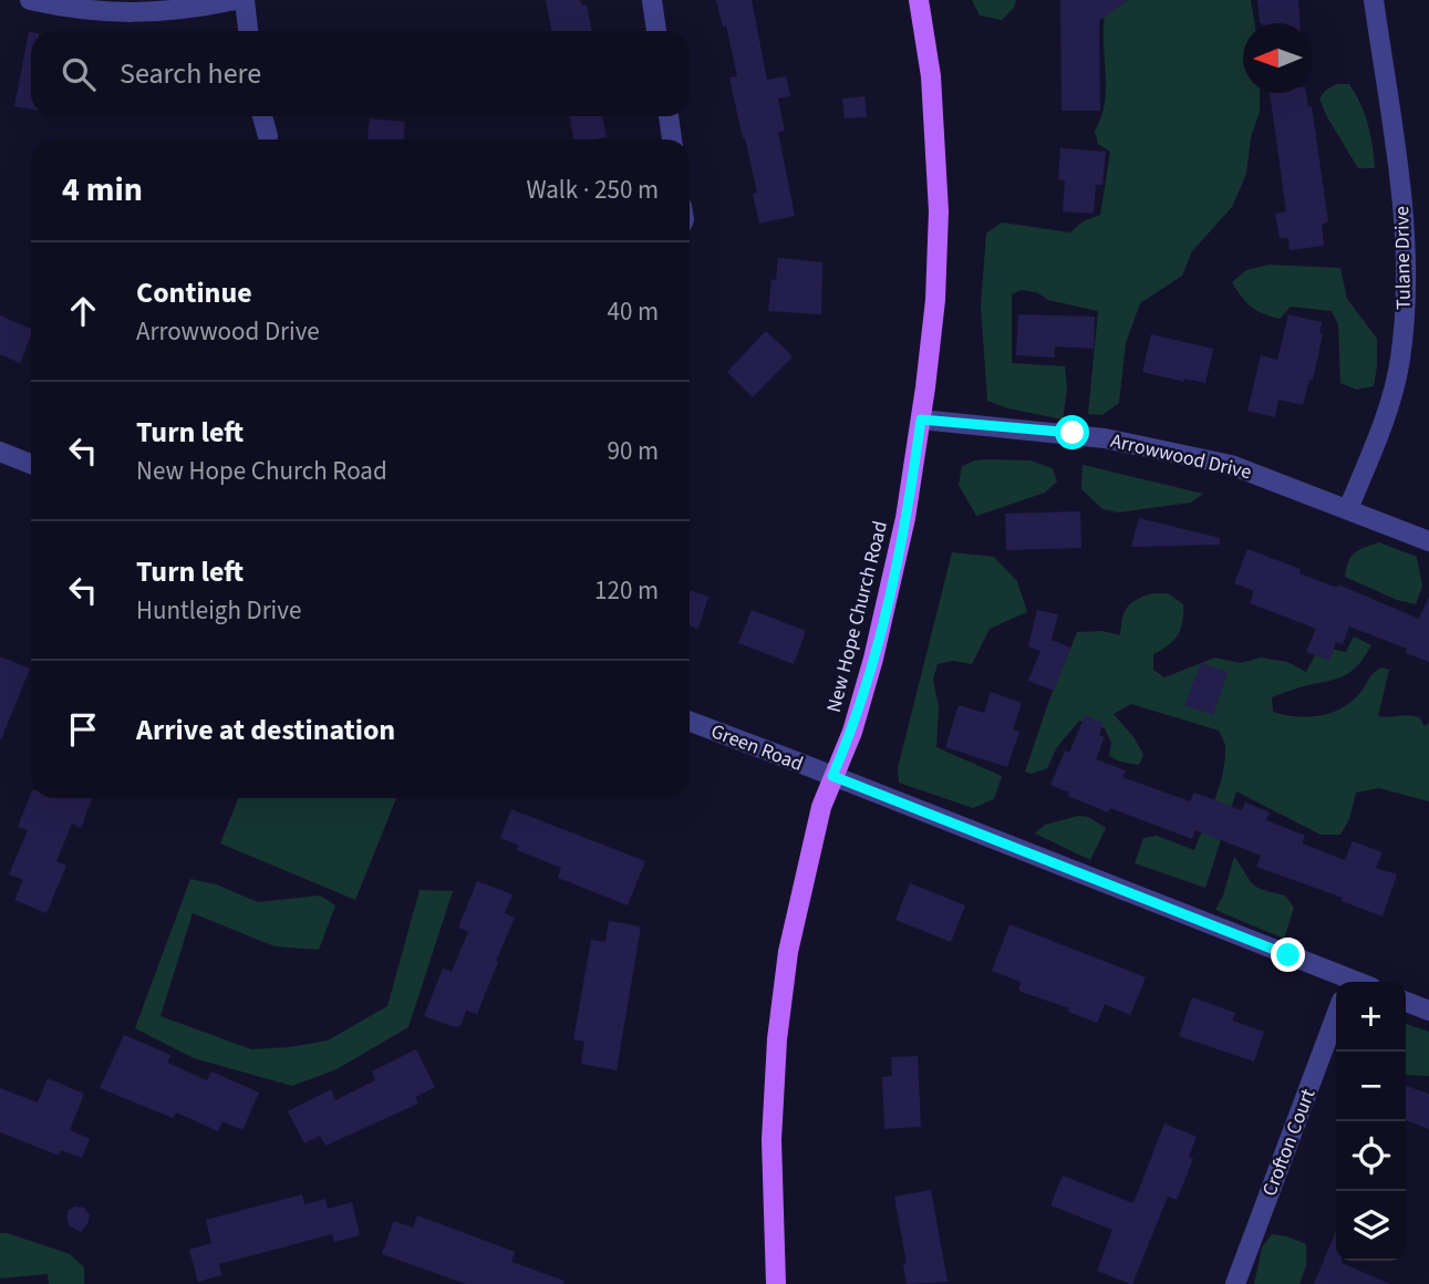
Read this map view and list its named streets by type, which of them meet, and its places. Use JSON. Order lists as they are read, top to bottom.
{
  "streets": {
    "main road": ["New Hope Church Road"],
    "street": [
      "Tulane Drive",
      "Arrowwood Drive",
      "Green Road",
      "Crofton Court"
    ]
  },
  "crossings": [
    ["Tulane Drive", "Arrowwood Drive"],
    ["Arrowwood Drive", "New Hope Church Road"],
    ["New Hope Church Road", "Green Road"]
  ],
  "north": "left",
  "page": {
    "search": "Search here",
    "heading": ["4 min", "Walk · 250 m"],
    "list": [
      ["Continue", "Arrowwood Drive", "40 m"],
      ["Turn left", "New Hope Church Road", "90 m"],
      ["Turn left", "Huntleigh Drive", "120 m"],
      "Arrive at destination"
    ],
    "map_buttons": ["+", "−"]
  }
}
